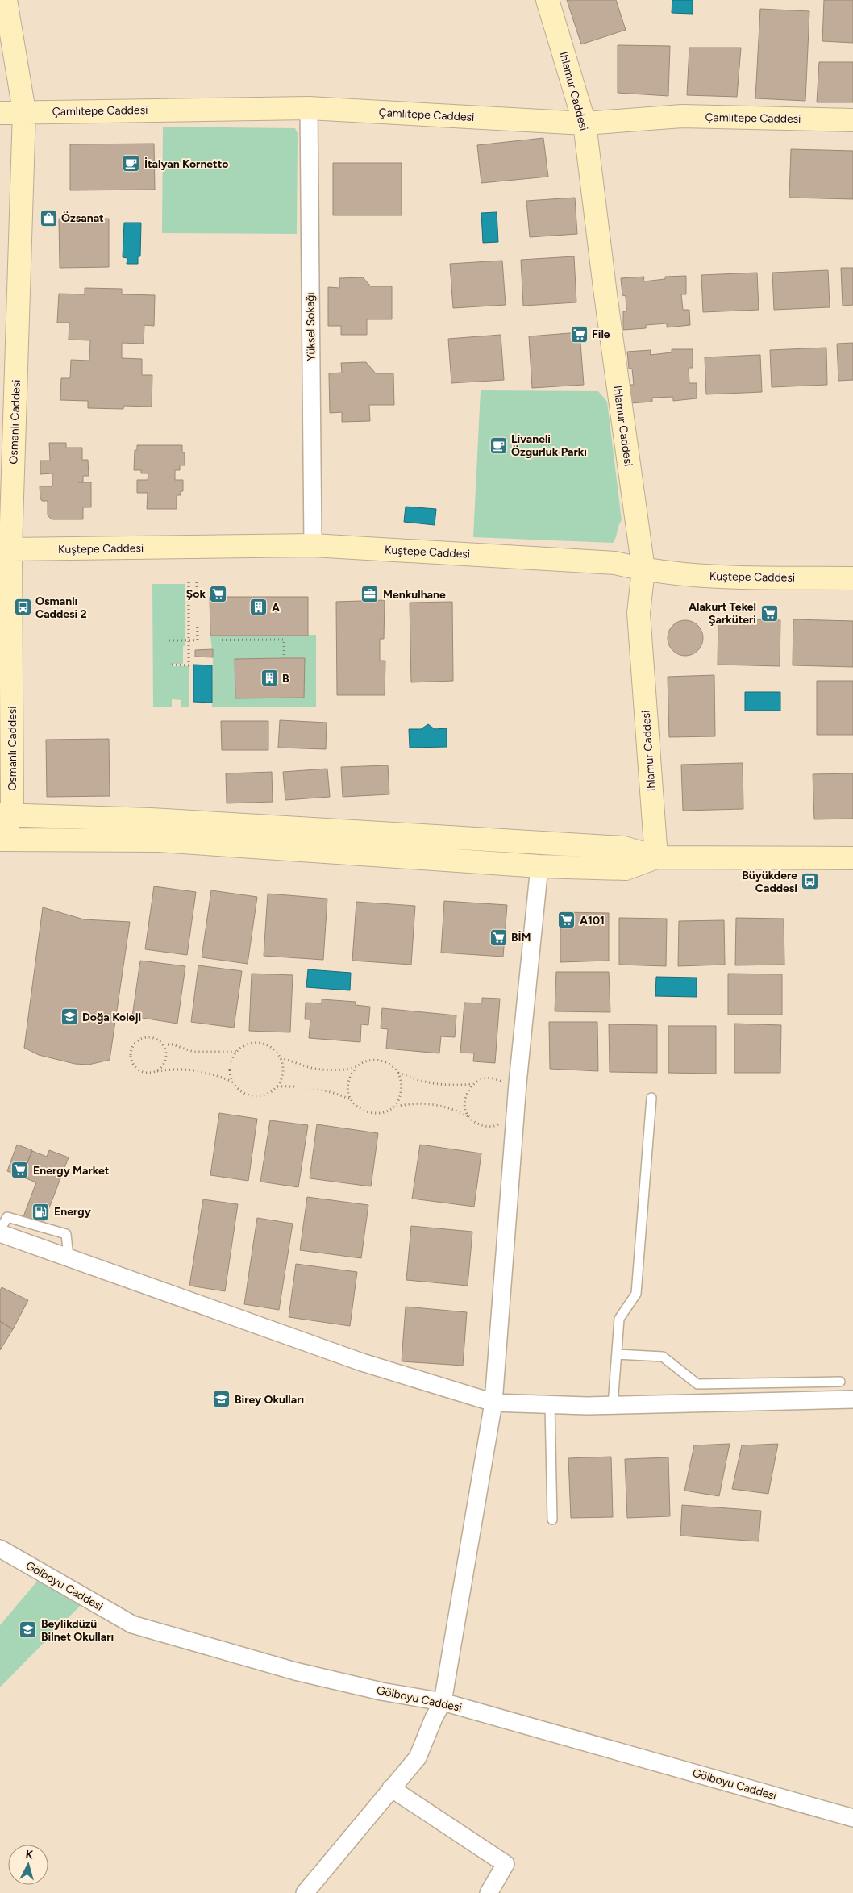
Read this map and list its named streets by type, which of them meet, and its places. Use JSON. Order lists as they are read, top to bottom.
{
  "streets": {
    "street": [
      "Ihlamur Caddesi",
      "Çamlıtepe Caddesi",
      "Yüksel Sokağı",
      "Osmanlı Caddesi",
      "Kuştepe Caddesi",
      "Gölboyu Caddesi"
    ]
  },
  "crossings": [
    ["Ihlamur Caddesi", "Çamlıtepe Caddesi"],
    ["Ihlamur Caddesi", "Kuştepe Caddesi"],
    ["Çamlıtepe Caddesi", "Yüksel Sokağı"],
    ["Çamlıtepe Caddesi", "Osmanlı Caddesi"],
    ["Yüksel Sokağı", "Kuştepe Caddesi"],
    ["Osmanlı Caddesi", "Kuştepe Caddesi"]
  ],
  "places": {
    "cafe": ["İtalyan Kornetto", "Livaneli Özgurluk Parkı"],
    "shop": ["Özsanat"],
    "supermarket": [
      "File",
      "Şok",
      "Alakurt Tekel Şarküteri",
      "A101",
      "BİM",
      "Energy Market"
    ],
    "office": ["Menkulhane"],
    "bus stop": ["Osmanlı Caddesi 2", "Büyükdere Caddesi"],
    "building": ["A", "B"],
    "school or university": ["Doğa Koleji", "Birey Okulları", "Beylikdüzü Bilnet Okulları"],
    "fuel station": ["Energy"]
  },
  "north": "top"
}
